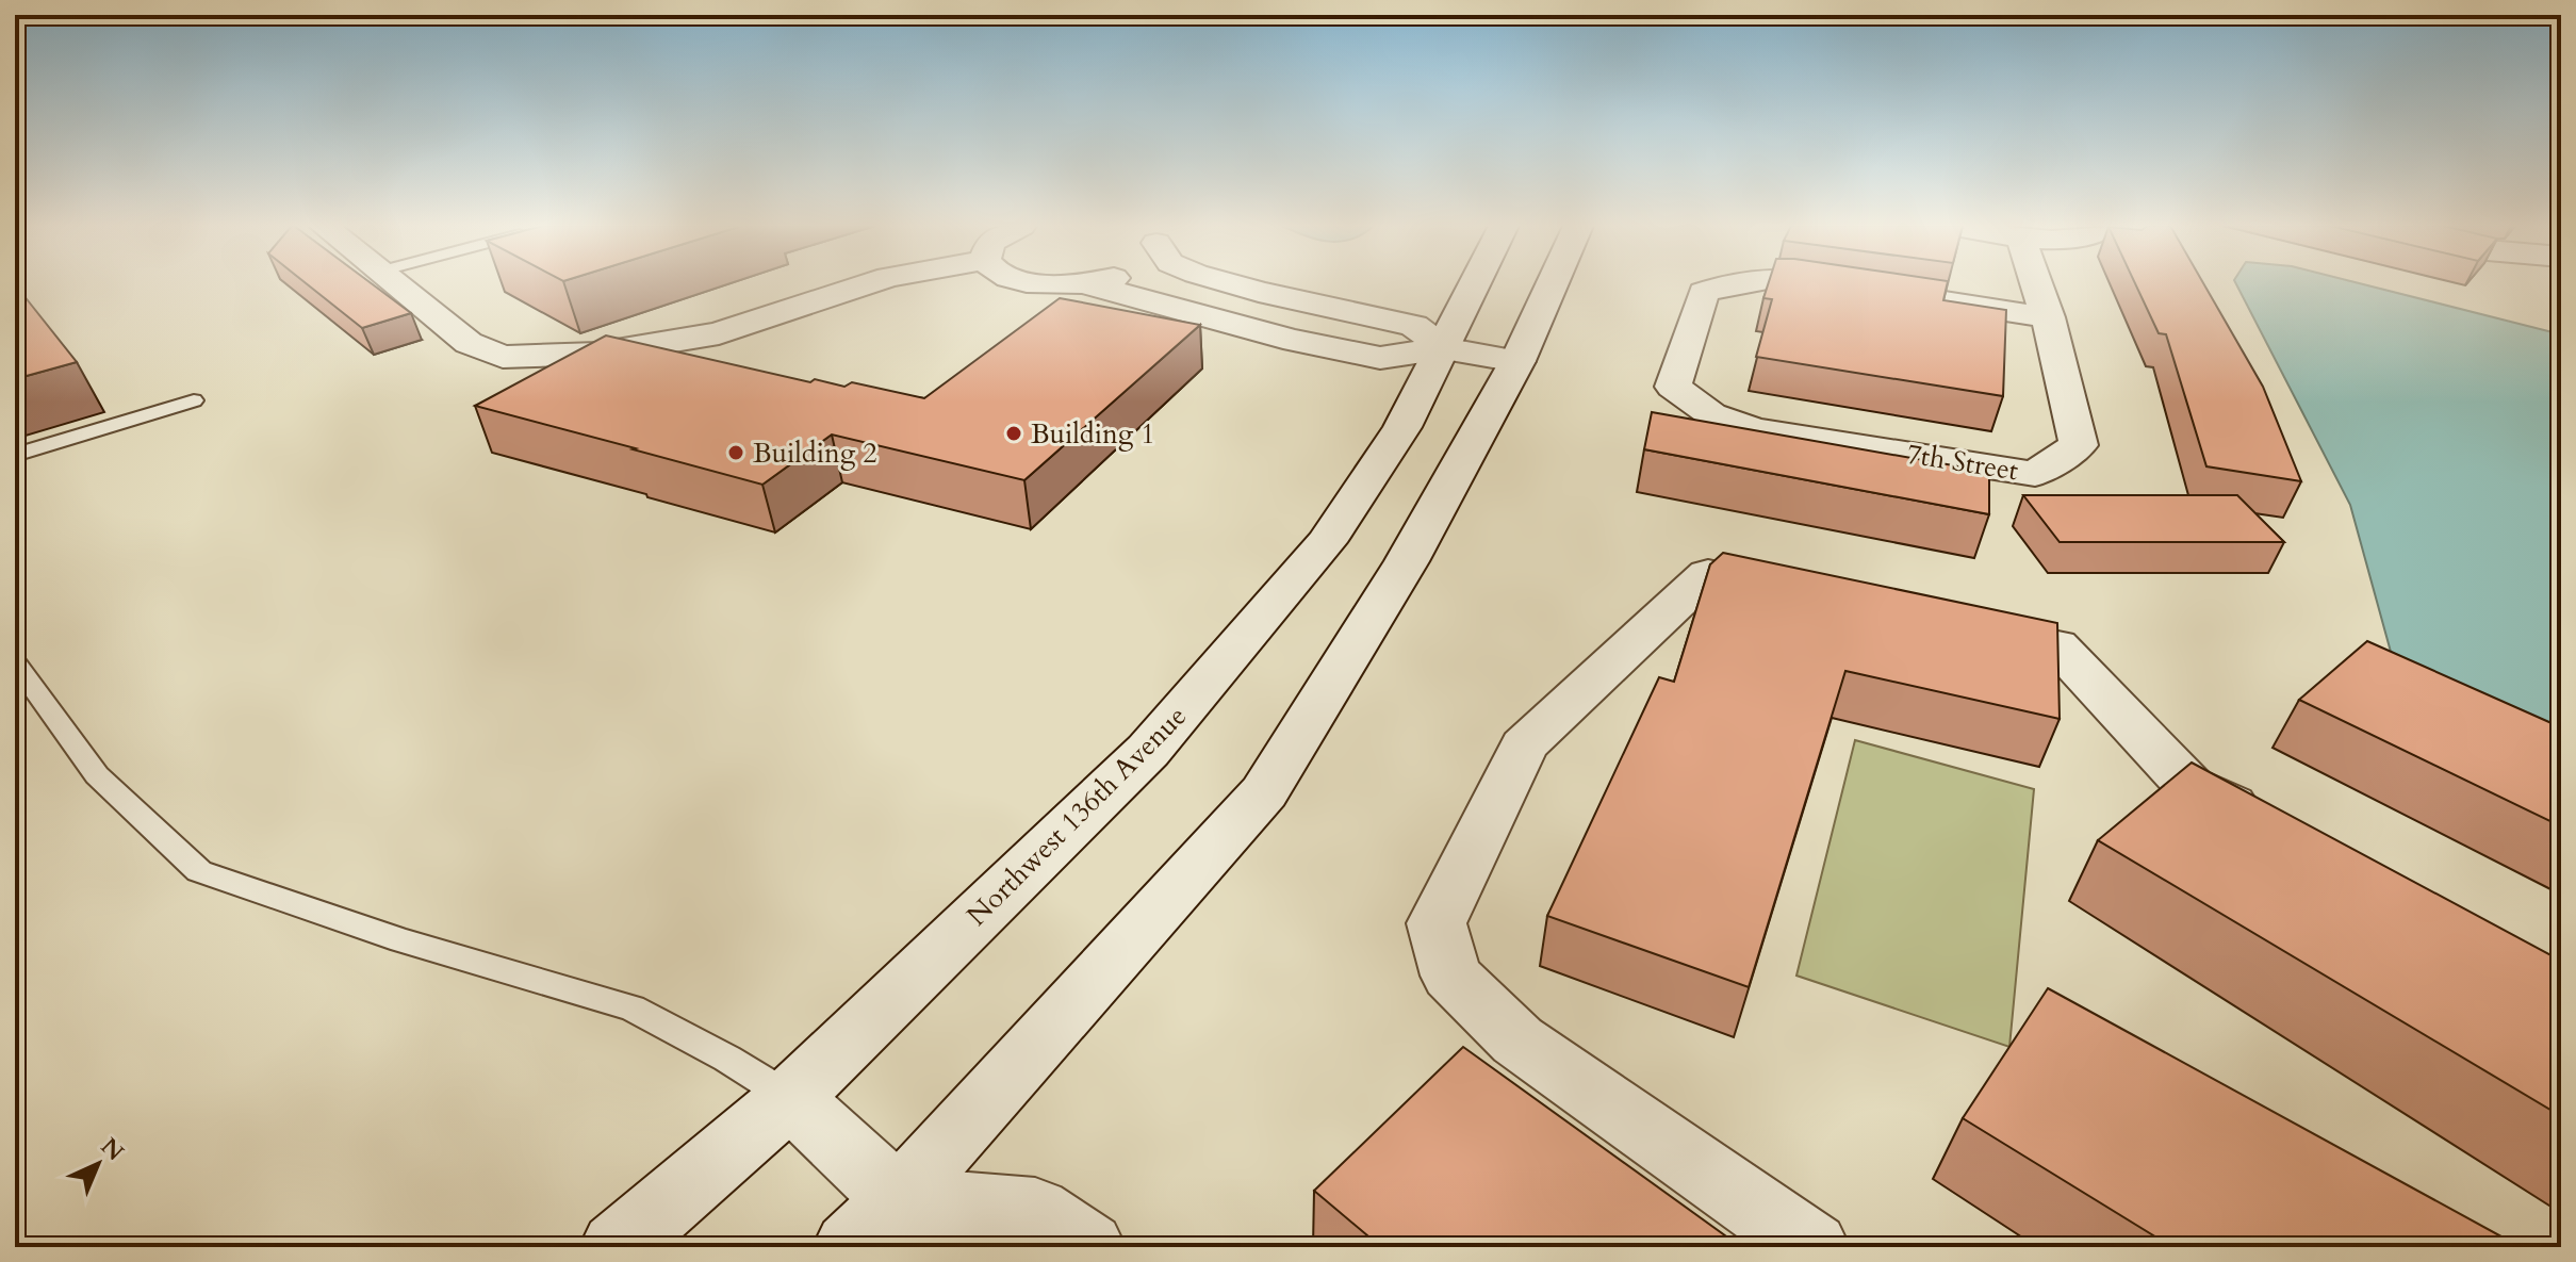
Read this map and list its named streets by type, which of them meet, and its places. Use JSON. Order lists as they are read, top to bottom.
{
  "streets": {
    "street": ["7th Street", "Northwest 136th Avenue"]
  },
  "places": ["Building 1", "Building 2"],
  "north": "top right"
}
